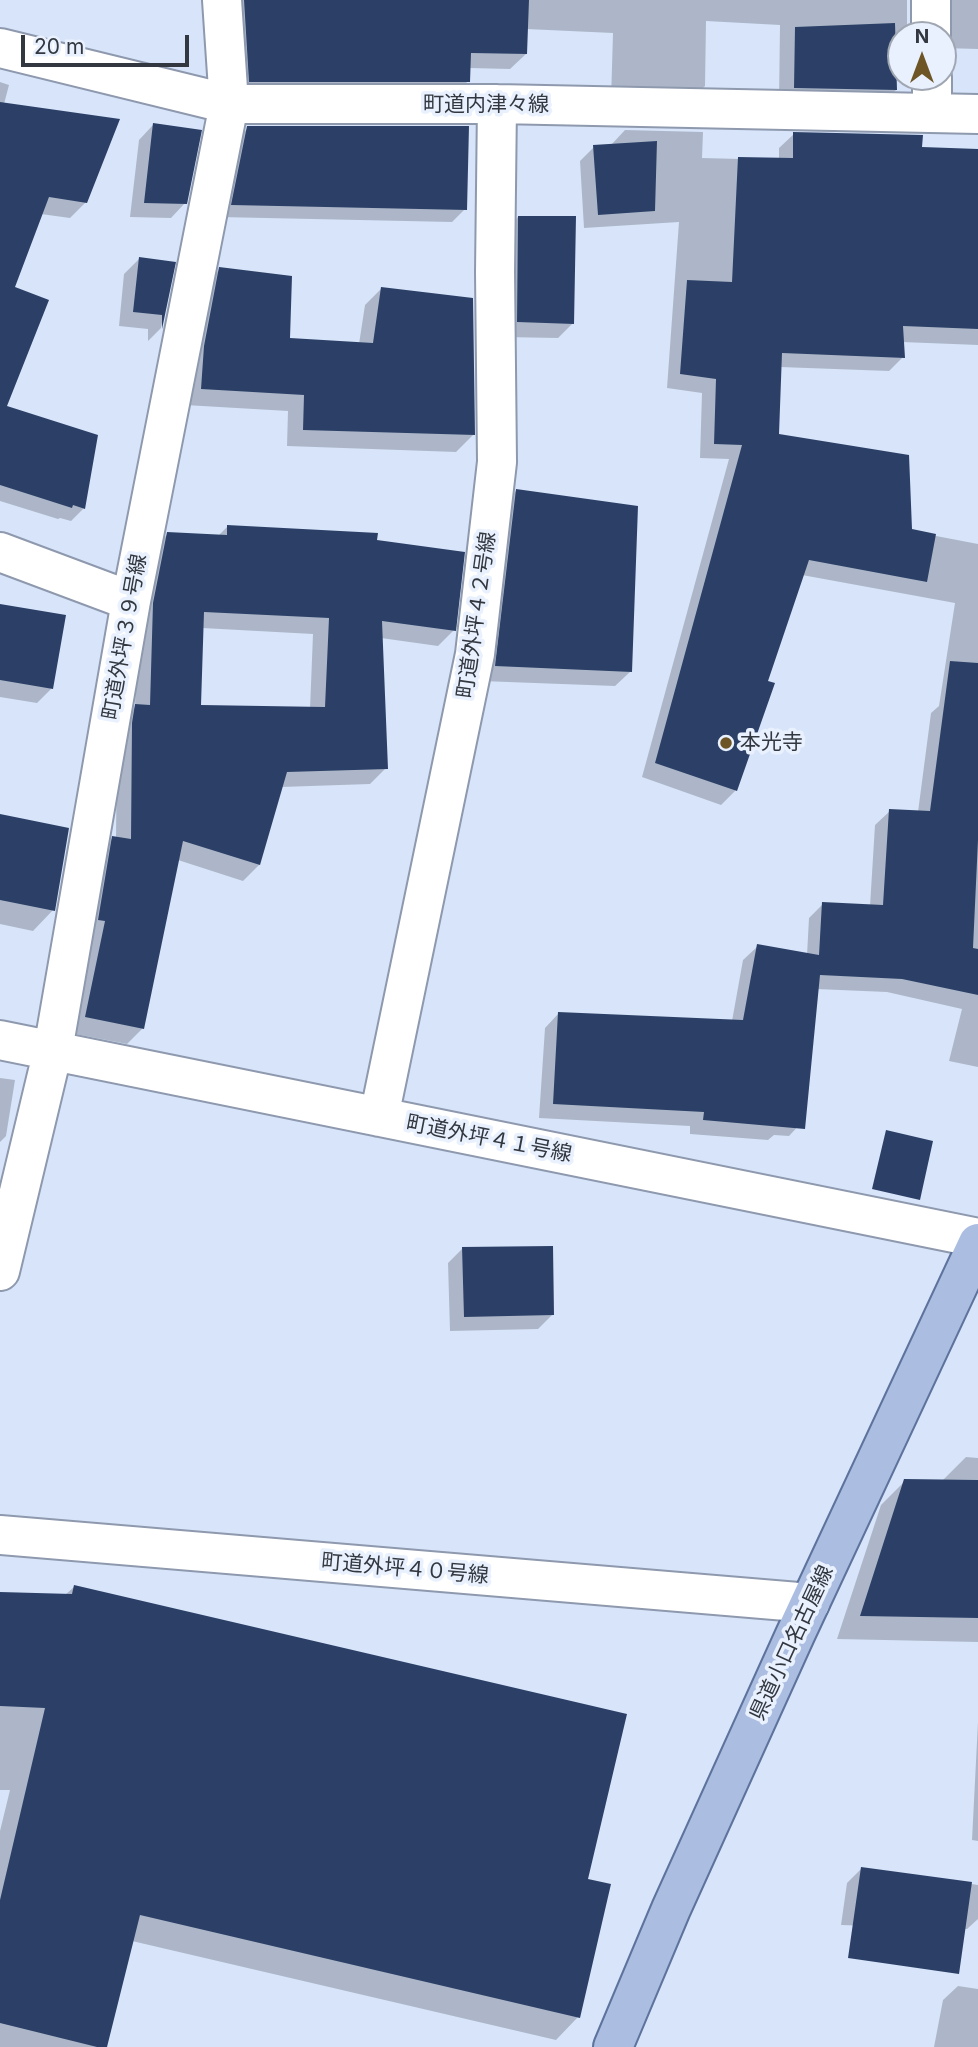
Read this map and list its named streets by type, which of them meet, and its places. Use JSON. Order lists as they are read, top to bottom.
{
  "streets": {
    "main road": ["県道小口名古屋線"],
    "street": [
      "町道内津々線",
      "町道外坪４２号線",
      "町道外坪３９号線",
      "町道外坪４１号線",
      "町道外坪４０号線"
    ]
  },
  "crossings": [
    ["町道内津々線", "町道外坪４２号線"],
    ["町道内津々線", "町道外坪３９号線"],
    ["町道外坪４２号線", "町道外坪４１号線"],
    ["町道外坪３９号線", "町道外坪４１号線"],
    ["町道外坪４１号線", "県道小口名古屋線"],
    ["町道外坪４０号線", "県道小口名古屋線"]
  ],
  "places": ["本光寺"],
  "scale_bar": "20 m",
  "north": "top"
}
